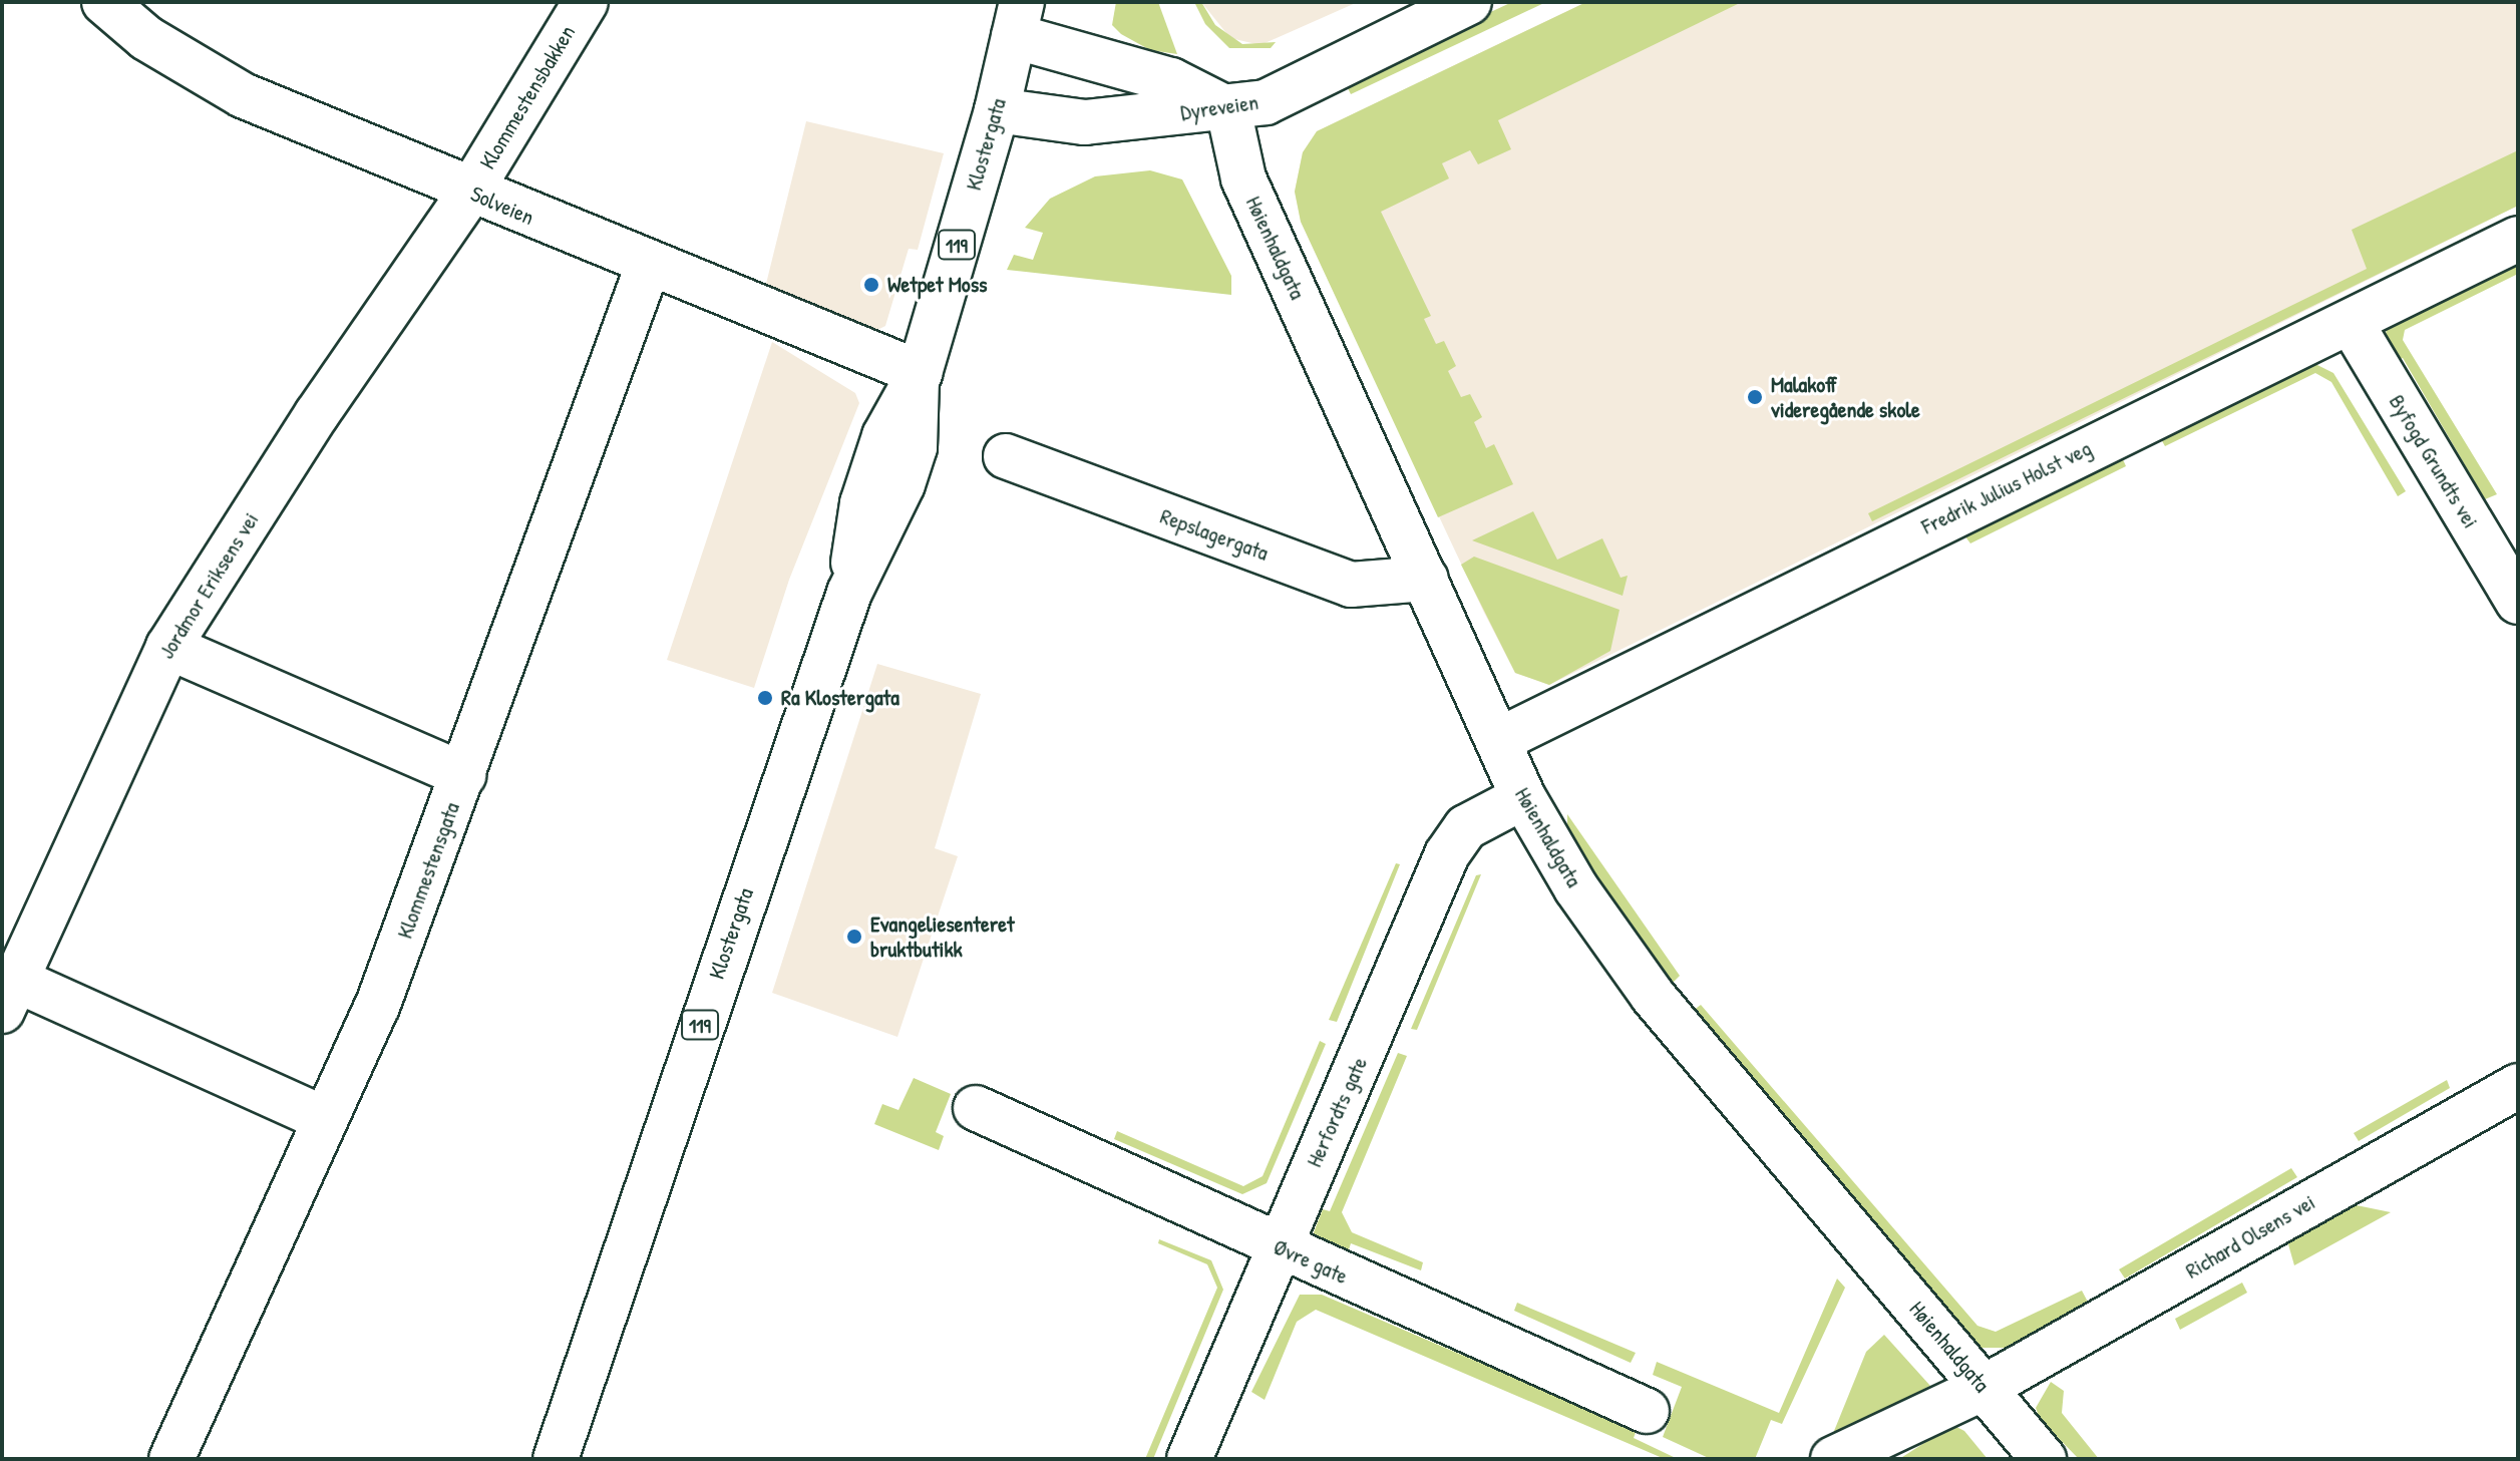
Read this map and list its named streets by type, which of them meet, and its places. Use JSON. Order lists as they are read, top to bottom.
{
  "streets": {
    "street": [
      "Klommestensbakken",
      "Dyreveien",
      "Klostergata",
      "Solveien",
      "119",
      "Høienhaldgata",
      "Byfogd Grundts vei",
      "Fredrik Julius Holst veg",
      "Repslagergata",
      "Jordmor Eriksens vei",
      "Klommestensgata",
      "Herfordts gate",
      "Richard Olsens vei",
      "Øvre gate"
    ]
  },
  "crossings": [
    ["Klommestensbakken", "Solveien"],
    ["Klommestensbakken", "Jordmor Eriksens vei"],
    ["Dyreveien", "Klostergata"],
    ["Dyreveien", "Høienhaldgata"],
    ["Klostergata", "Solveien"],
    ["Solveien", "Jordmor Eriksens vei"],
    ["Solveien", "Klommestensgata"],
    ["Høienhaldgata", "Fredrik Julius Holst veg"],
    ["Høienhaldgata", "Repslagergata"],
    ["Høienhaldgata", "Herfordts gate"],
    ["Høienhaldgata", "Richard Olsens vei"],
    ["Byfogd Grundts vei", "Fredrik Julius Holst veg"],
    ["Herfordts gate", "Øvre gate"]
  ],
  "places": [
    "Wetpet Moss",
    "Malakoff videregående skole",
    "Ra Klostergata",
    "Evangeliesenteret bruktbutikk"
  ]
}
